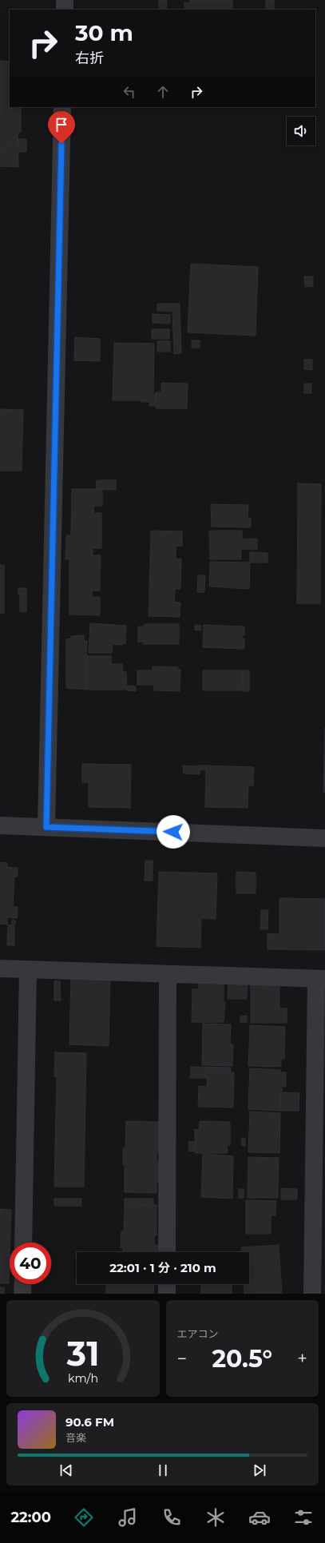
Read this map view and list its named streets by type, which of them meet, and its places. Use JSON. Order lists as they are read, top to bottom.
{
  "page": {
    "turn": ["30 m", "右折"],
    "limit": "40",
    "trip": "22:01 · 1 分 · 210 m",
    "tile": "エアコン",
    "heat": ["−", "20.5°", "+"],
    "song": ["90.6 FM", "音楽"],
    "tabs": "22:00",
    "gauge": ["31", "km/h"]
  }
}
